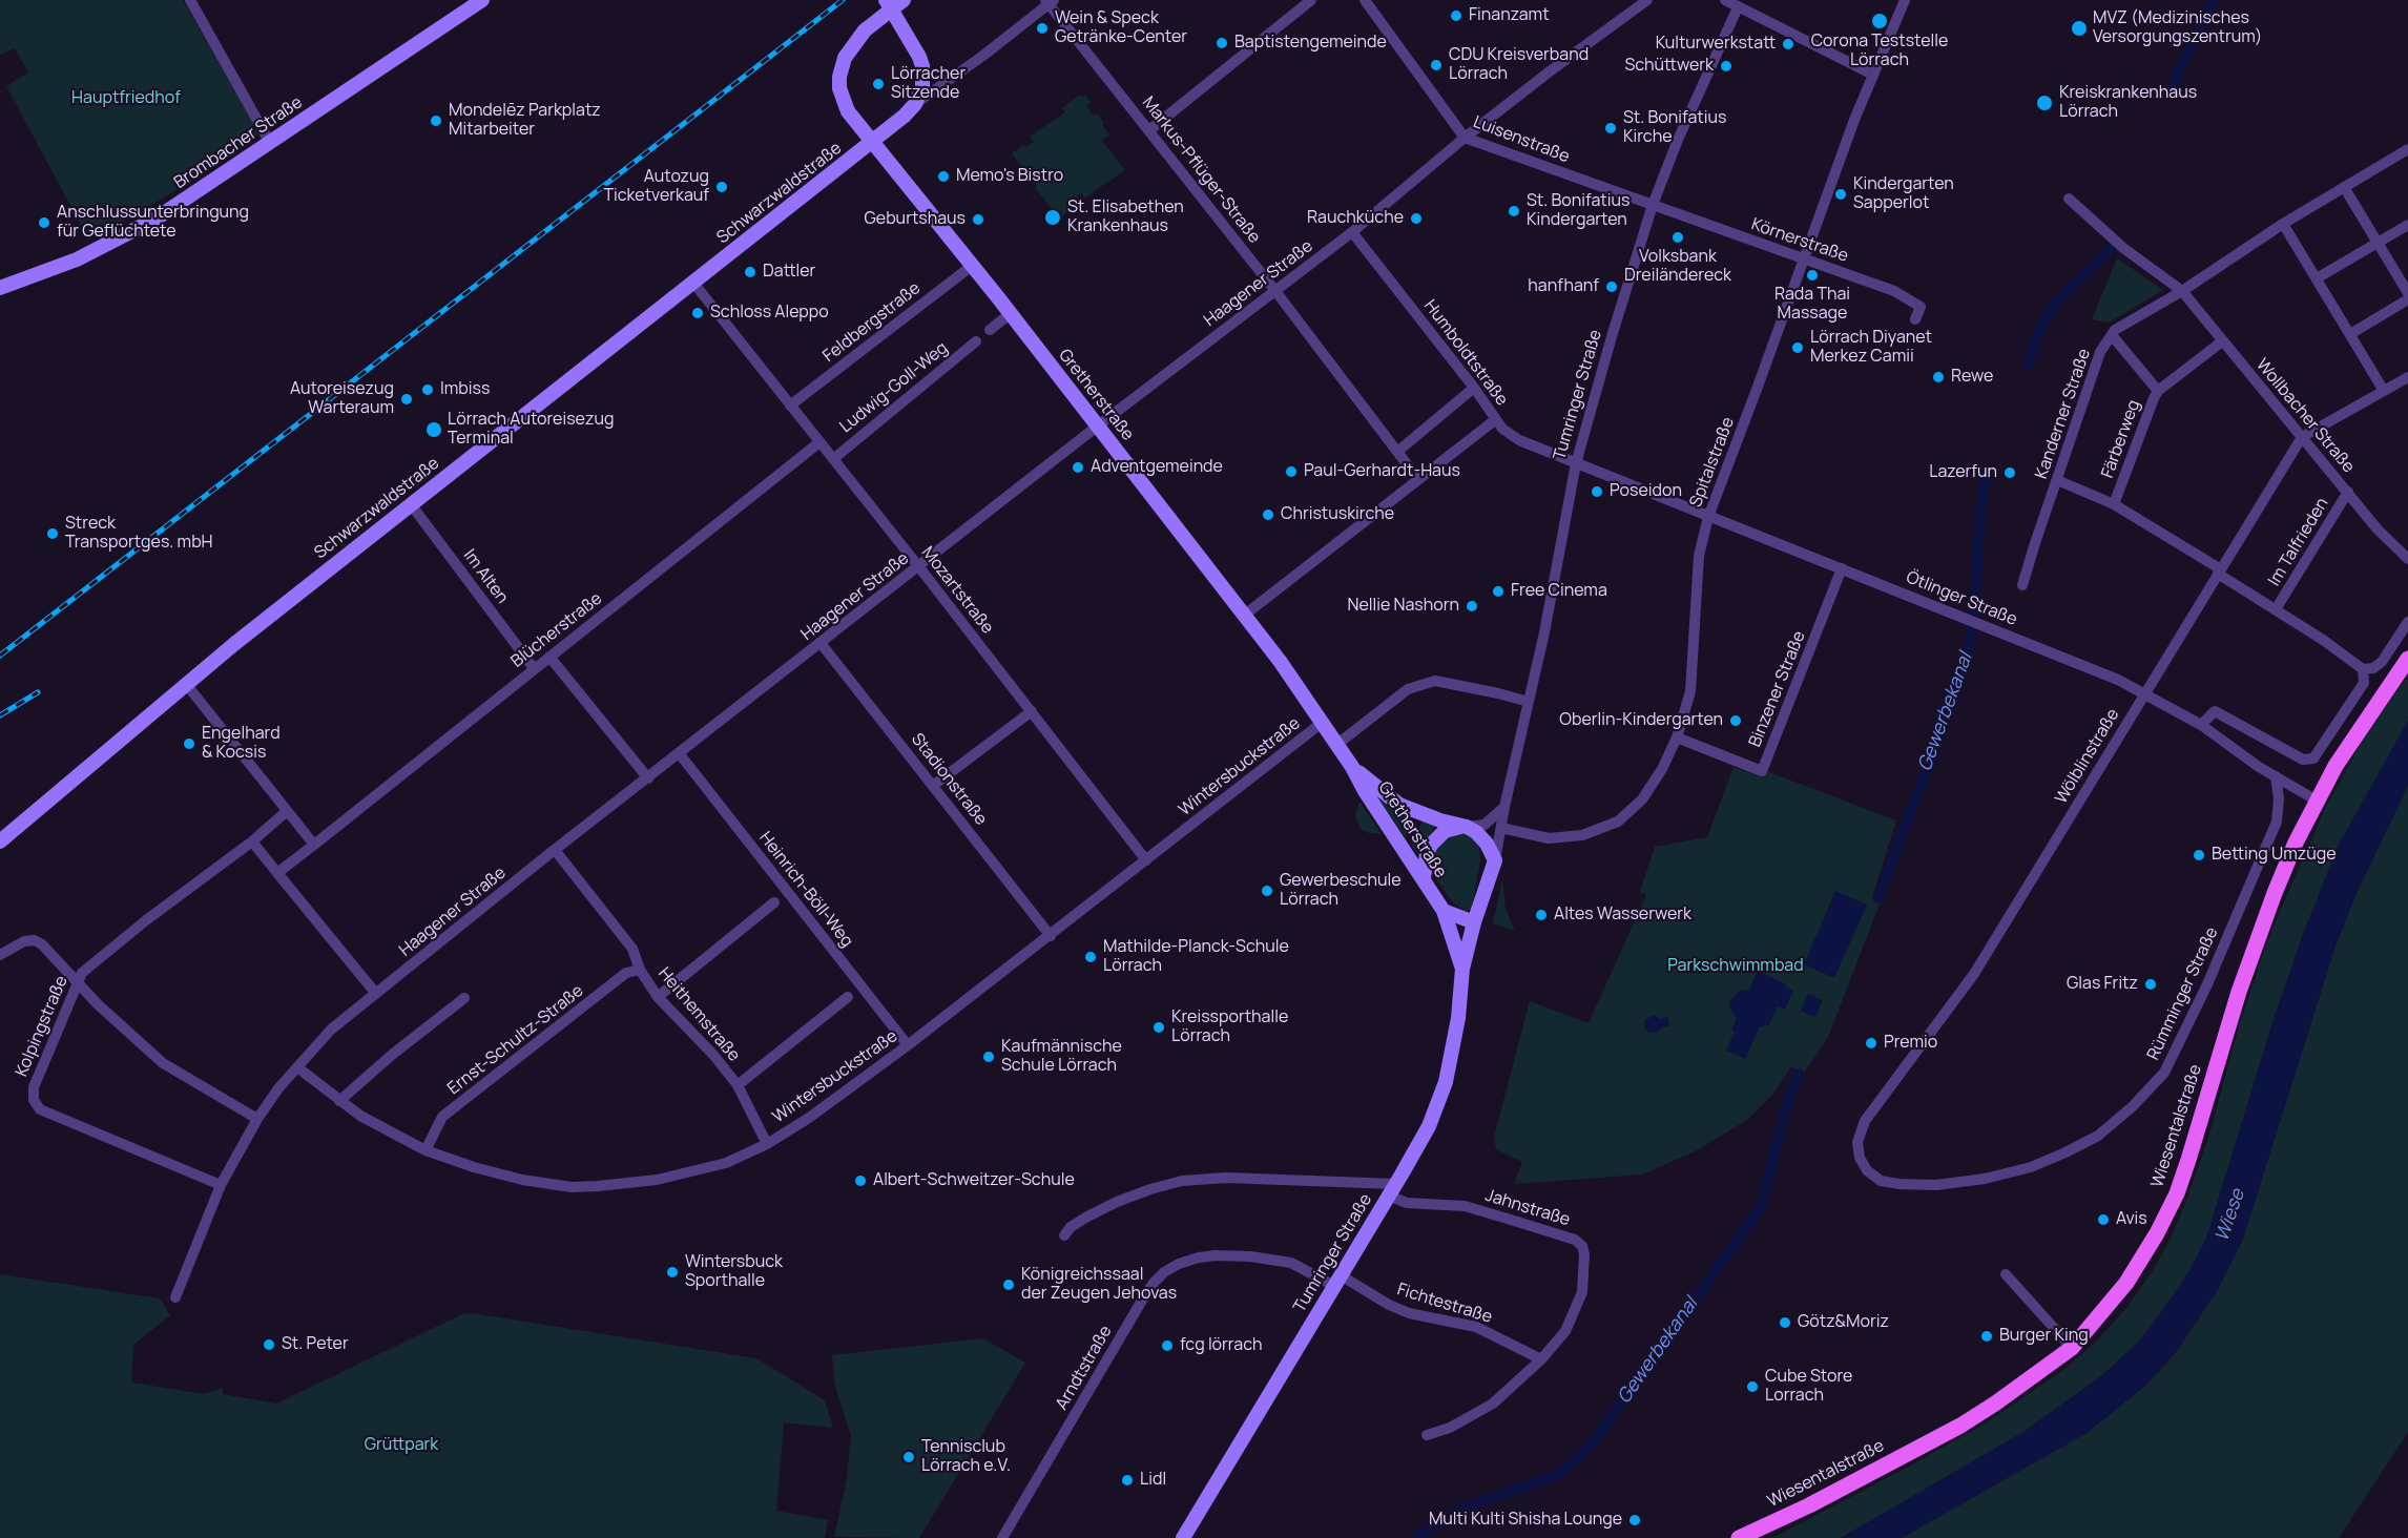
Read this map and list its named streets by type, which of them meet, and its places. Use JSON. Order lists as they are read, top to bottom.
{
  "streets": {
    "main road": [
      "Brombacher Straße",
      "Schwarzwaldstraße",
      "Gretherstraße",
      "Tumringer Straße",
      "Wiesentalstraße"
    ],
    "street": [
      "Luisenstraße",
      "Markus-Pflüger-Straße",
      "Körnerstraße",
      "Haagener Straße",
      "Feldbergstraße",
      "Humboldtstraße",
      "Ludwig-Goll-Weg",
      "Kanderner Straße",
      "Wollbacher Straße",
      "Färberweg",
      "Spitalstraße",
      "Im Talfrieden",
      "Im Alten",
      "Mozartstraße",
      "Ötlinger Straße",
      "Blücherstraße",
      "Binzener Straße",
      "Wölblinstraße",
      "Wintersbuckstraße",
      "Stadionstraße",
      "Heinrich-Böll-Weg",
      "Rümminger Straße",
      "Heithemstraße",
      "Kolpingstraße",
      "Ernst-Schultz-Straße",
      "Jahnstraße",
      "Fichtestraße",
      "Arndtstraße"
    ]
  },
  "crossings": [
    ["Luisenstraße", "Körnerstraße"],
    ["Luisenstraße", "Haagener Straße"],
    ["Luisenstraße", "Tumringer Straße"],
    ["Markus-Pflüger-Straße", "Haagener Straße"],
    ["Schwarzwaldstraße", "Gretherstraße"],
    ["Schwarzwaldstraße", "Im Alten"],
    ["Schwarzwaldstraße", "Mozartstraße"],
    ["Körnerstraße", "Tumringer Straße"],
    ["Körnerstraße", "Spitalstraße"],
    ["Haagener Straße", "Humboldtstraße"],
    ["Haagener Straße", "Gretherstraße"],
    ["Haagener Straße", "Mozartstraße"],
    ["Haagener Straße", "Wintersbuckstraße"],
    ["Haagener Straße", "Stadionstraße"],
    ["Haagener Straße", "Heinrich-Böll-Weg"],
    ["Haagener Straße", "Heithemstraße"],
    ["Haagener Straße", "Kolpingstraße"],
    ["Feldbergstraße", "Gretherstraße"],
    ["Feldbergstraße", "Mozartstraße"],
    ["Humboldtstraße", "Tumringer Straße"],
    ["Humboldtstraße", "Ötlinger Straße"],
    ["Ludwig-Goll-Weg", "Mozartstraße"],
    ["Gretherstraße", "Tumringer Straße"],
    ["Gretherstraße", "Wintersbuckstraße"],
    ["Tumringer Straße", "Spitalstraße"],
    ["Tumringer Straße", "Ötlinger Straße"],
    ["Tumringer Straße", "Jahnstraße"],
    ["Tumringer Straße", "Fichtestraße"],
    ["Tumringer Straße", "Arndtstraße"],
    ["Kanderner Straße", "Wollbacher Straße"],
    ["Wollbacher Straße", "Färberweg"],
    ["Wollbacher Straße", "Im Talfrieden"],
    ["Wollbacher Straße", "Wölblinstraße"],
    ["Spitalstraße", "Ötlinger Straße"],
    ["Spitalstraße", "Binzener Straße"],
    ["Im Alten", "Blücherstraße"],
    ["Mozartstraße", "Blücherstraße"],
    ["Mozartstraße", "Wintersbuckstraße"],
    ["Ötlinger Straße", "Binzener Straße"],
    ["Ötlinger Straße", "Wölblinstraße"],
    ["Ötlinger Straße", "Rümminger Straße"],
    ["Ötlinger Straße", "Wiesentalstraße"],
    ["Wölblinstraße", "Rümminger Straße"],
    ["Wintersbuckstraße", "Stadionstraße"],
    ["Wintersbuckstraße", "Heinrich-Böll-Weg"],
    ["Wintersbuckstraße", "Heithemstraße"],
    ["Wintersbuckstraße", "Ernst-Schultz-Straße"],
    ["Heithemstraße", "Ernst-Schultz-Straße"],
    ["Jahnstraße", "Fichtestraße"],
    ["Fichtestraße", "Arndtstraße"]
  ],
  "water": ["Gewerbekanal", "Wiese"],
  "parks": ["Hauptfriedhof", "Parkschwimmbad", "Grüttpark"],
  "places": [
    "Finanzamt",
    "Corona Teststelle Lörrach",
    "Wein & Speck Getränke-Center",
    "MVZ (Medizinisches Versorgungszentrum)",
    "Baptistengemeinde",
    "Kulturwerkstatt",
    "CDU Kreisverband Lörrach",
    "Schüttwerk",
    "Lörracher Sitzende",
    "Kreiskrankenhaus Lörrach",
    "Mondelēz Parkplatz Mitarbeiter",
    "St. Bonifatius Kirche",
    "Memo's Bistro",
    "Autozug Ticketverkauf",
    "Kindergarten Sapperlot",
    "St. Bonifatius Kindergarten",
    "St. Elisabethen Krankenhaus",
    "Rauchküche",
    "Geburtshaus",
    "Anschlussunterbringung für Geflüchtete",
    "Volksbank Dreiländereck",
    "Dattler",
    "Rada Thai Massage",
    "hanfhanf",
    "Schloss Aleppo",
    "Lörrach Diyanet Merkez Camii",
    "Rewe",
    "Imbiss",
    "Autoreisezug Warteraum",
    "Lörrach Autoreisezug Terminal",
    "Adventgemeinde",
    "Paul-Gerhardt-Haus",
    "Lazerfun",
    "Poseidon",
    "Christuskirche",
    "Streck Transportges. mbH",
    "Free Cinema",
    "Nellie Nashorn",
    "Oberlin-Kindergarten",
    "Engelhard & Kocsis",
    "Betting Umzüge",
    "Gewerbeschule Lörrach",
    "Altes Wasserwerk",
    "Mathilde-Planck-Schule Lörrach",
    "Glas Fritz",
    "Kreissporthalle Lörrach",
    "Premio",
    "Kaufmännische Schule Lörrach",
    "Albert-Schweitzer-Schule",
    "Avis",
    "Wintersbuck Sporthalle",
    "Königreichssaal der Zeugen Jehovas",
    "Götz&Moriz",
    "Burger King",
    "St. Peter",
    "fcg lörrach",
    "Cube Store Lorrach",
    "Tennisclub Lörrach e.V.",
    "Lidl",
    "Multi Kulti Shisha Lounge"
  ]
}
